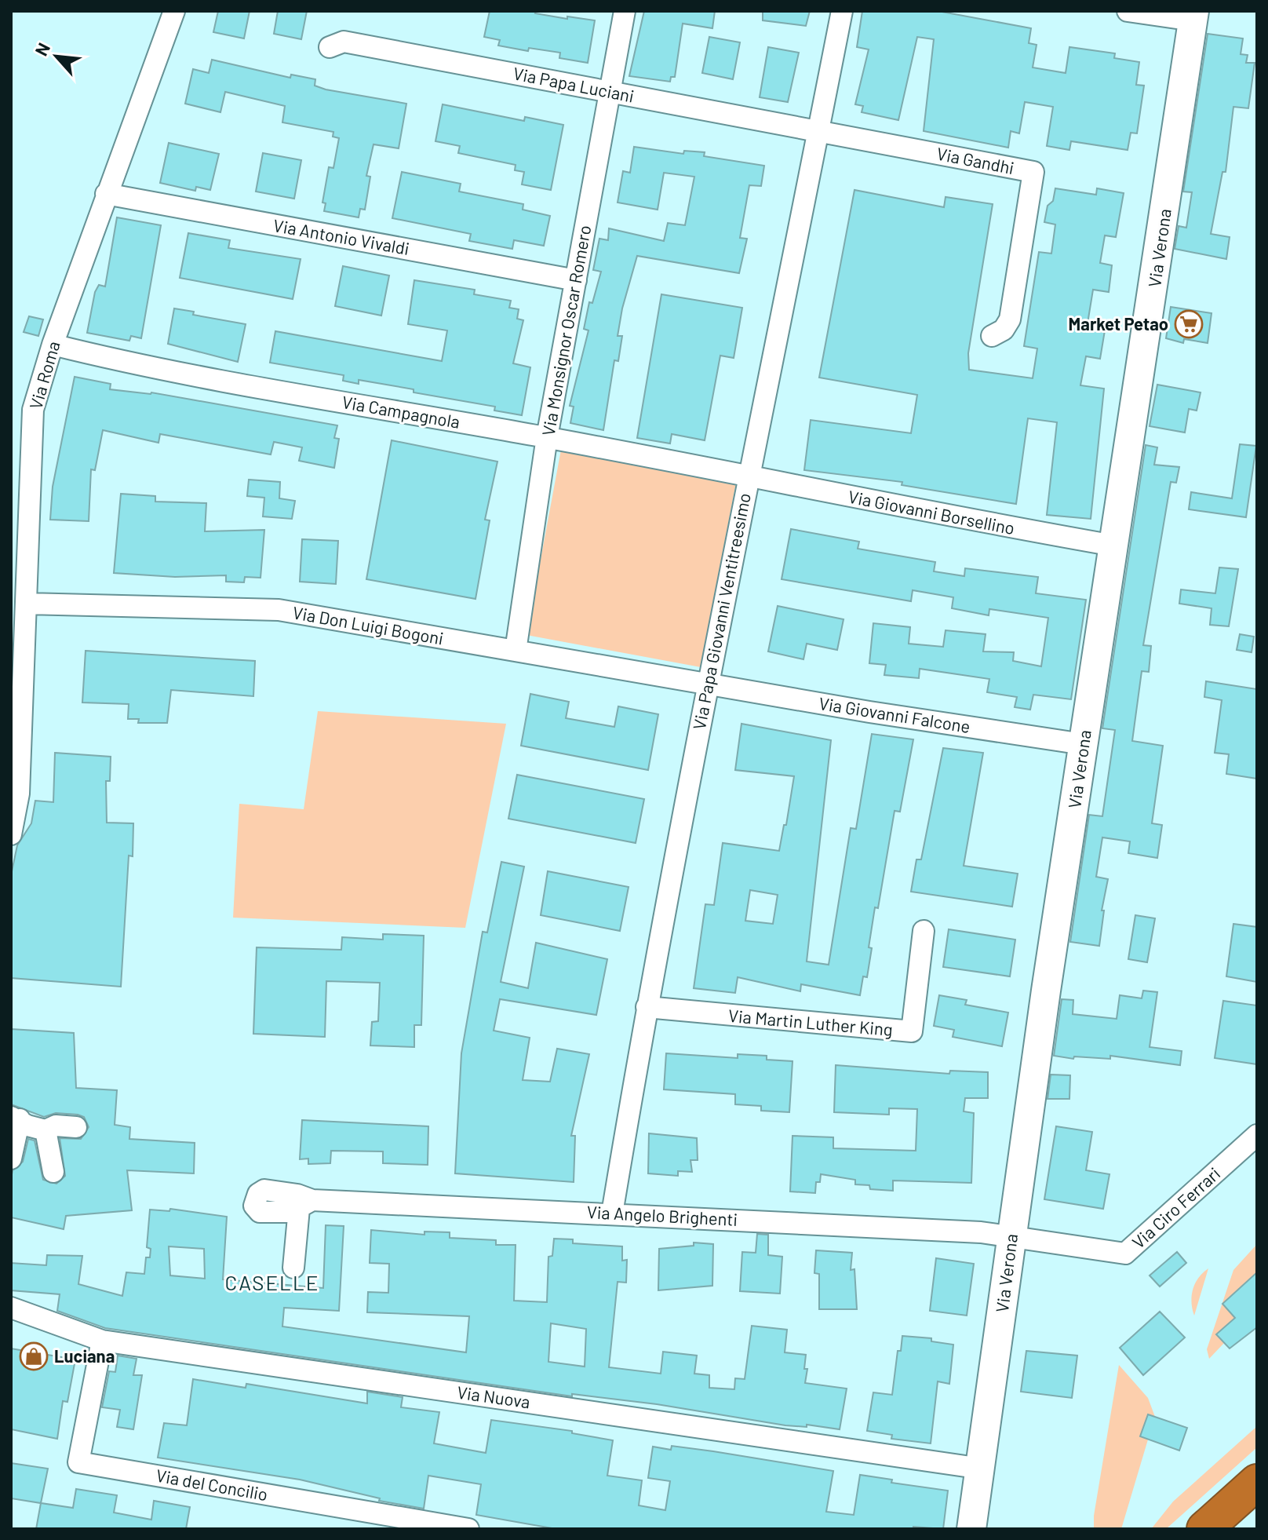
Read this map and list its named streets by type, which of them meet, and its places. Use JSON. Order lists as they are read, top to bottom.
{
  "streets": {
    "street": [
      "Via Papa Luciani",
      "Via Gandhi",
      "Via Antonio Vivaldi",
      "Via Verona",
      "Via Monsignor Oscar Romero",
      "Via Roma",
      "Via Campagnola",
      "Via Giovanni Borsellino",
      "Via Papa Giovanni Ventitreesimo",
      "Via Don Luigi Bogoni",
      "Via Giovanni Falcone",
      "Via Martin Luther King",
      "Via Ciro Ferrari",
      "Via Angelo Brighenti",
      "Via Nuova",
      "Via del Concilio"
    ]
  },
  "crossings": [
    ["Via Papa Luciani", "Via Gandhi"],
    ["Via Papa Luciani", "Via Monsignor Oscar Romero"],
    ["Via Papa Luciani", "Via Papa Giovanni Ventitreesimo"],
    ["Via Gandhi", "Via Papa Giovanni Ventitreesimo"],
    ["Via Antonio Vivaldi", "Via Monsignor Oscar Romero"],
    ["Via Antonio Vivaldi", "Via Roma"],
    ["Via Verona", "Via Giovanni Borsellino"],
    ["Via Verona", "Via Giovanni Falcone"],
    ["Via Verona", "Via Ciro Ferrari"],
    ["Via Verona", "Via Angelo Brighenti"],
    ["Via Verona", "Via Nuova"],
    ["Via Monsignor Oscar Romero", "Via Campagnola"],
    ["Via Monsignor Oscar Romero", "Via Don Luigi Bogoni"],
    ["Via Roma", "Via Campagnola"],
    ["Via Roma", "Via Don Luigi Bogoni"],
    ["Via Campagnola", "Via Giovanni Borsellino"],
    ["Via Campagnola", "Via Papa Giovanni Ventitreesimo"],
    ["Via Giovanni Borsellino", "Via Papa Giovanni Ventitreesimo"],
    ["Via Papa Giovanni Ventitreesimo", "Via Don Luigi Bogoni"],
    ["Via Papa Giovanni Ventitreesimo", "Via Giovanni Falcone"],
    ["Via Papa Giovanni Ventitreesimo", "Via Martin Luther King"],
    ["Via Papa Giovanni Ventitreesimo", "Via Angelo Brighenti"],
    ["Via Don Luigi Bogoni", "Via Giovanni Falcone"],
    ["Via Ciro Ferrari", "Via Angelo Brighenti"],
    ["Via Nuova", "Via del Concilio"]
  ],
  "districts": ["CASELLE"],
  "places": {
    "supermarket": ["Market Petao"],
    "shop": ["Luciana"]
  },
  "north": "top left"
}
